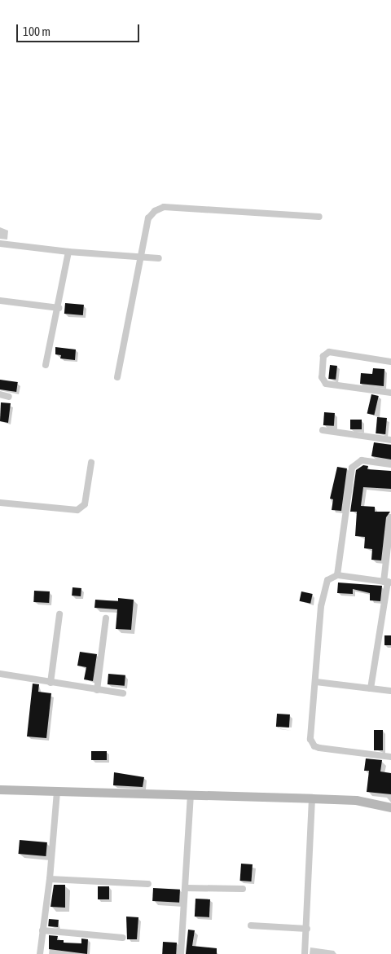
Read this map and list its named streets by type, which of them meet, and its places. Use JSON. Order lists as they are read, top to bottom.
{
  "scale_bar": "100 m"
}
